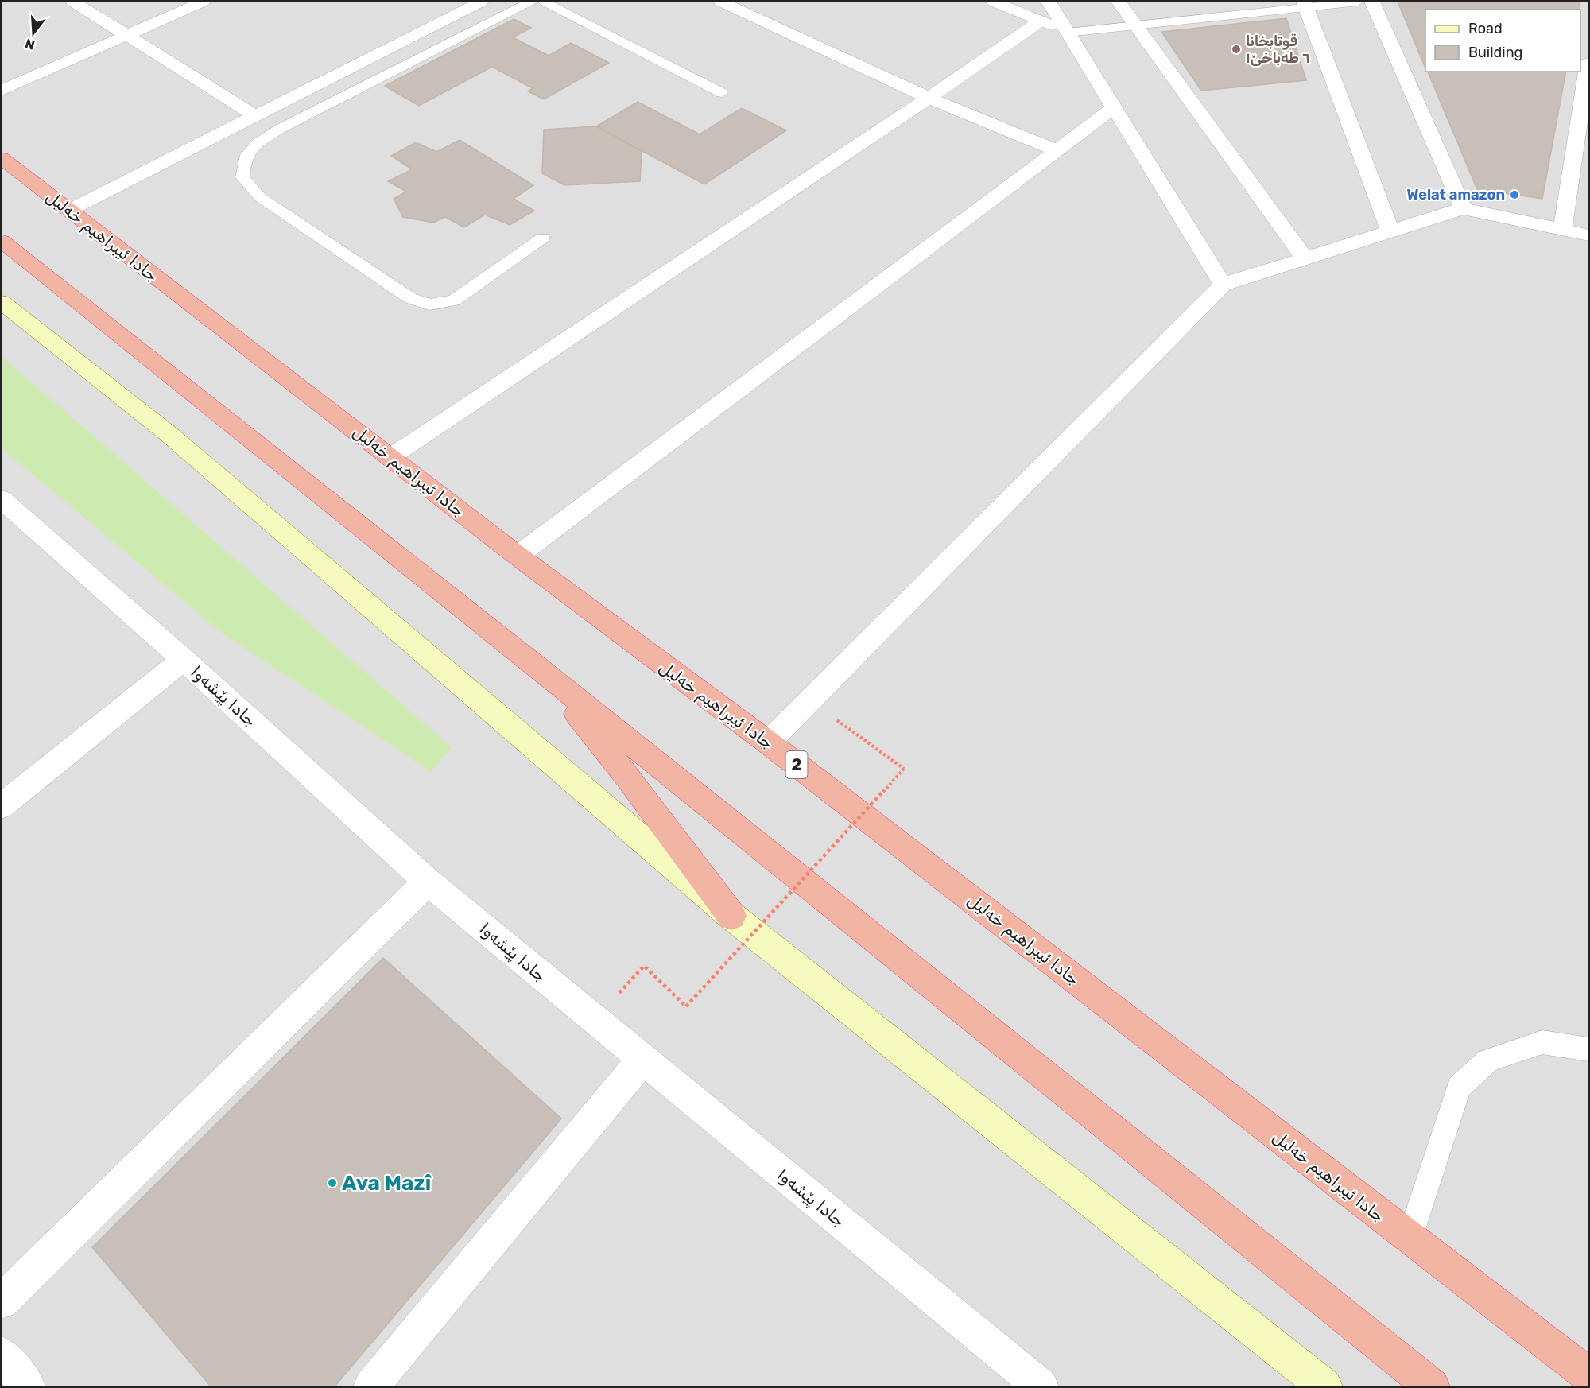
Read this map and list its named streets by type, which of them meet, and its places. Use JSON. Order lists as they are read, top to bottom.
{
  "streets": {
    "highway": ["جادا ئیبراهیم خەلیل", "2"],
    "street": ["جادا پێشەوا"]
  },
  "places": ["قوتابخانا ۱٦ طەباخێ", "Welat amazon", "Ava Mazî"],
  "legend": ["Road", "Building"],
  "north": "bottom"
}
